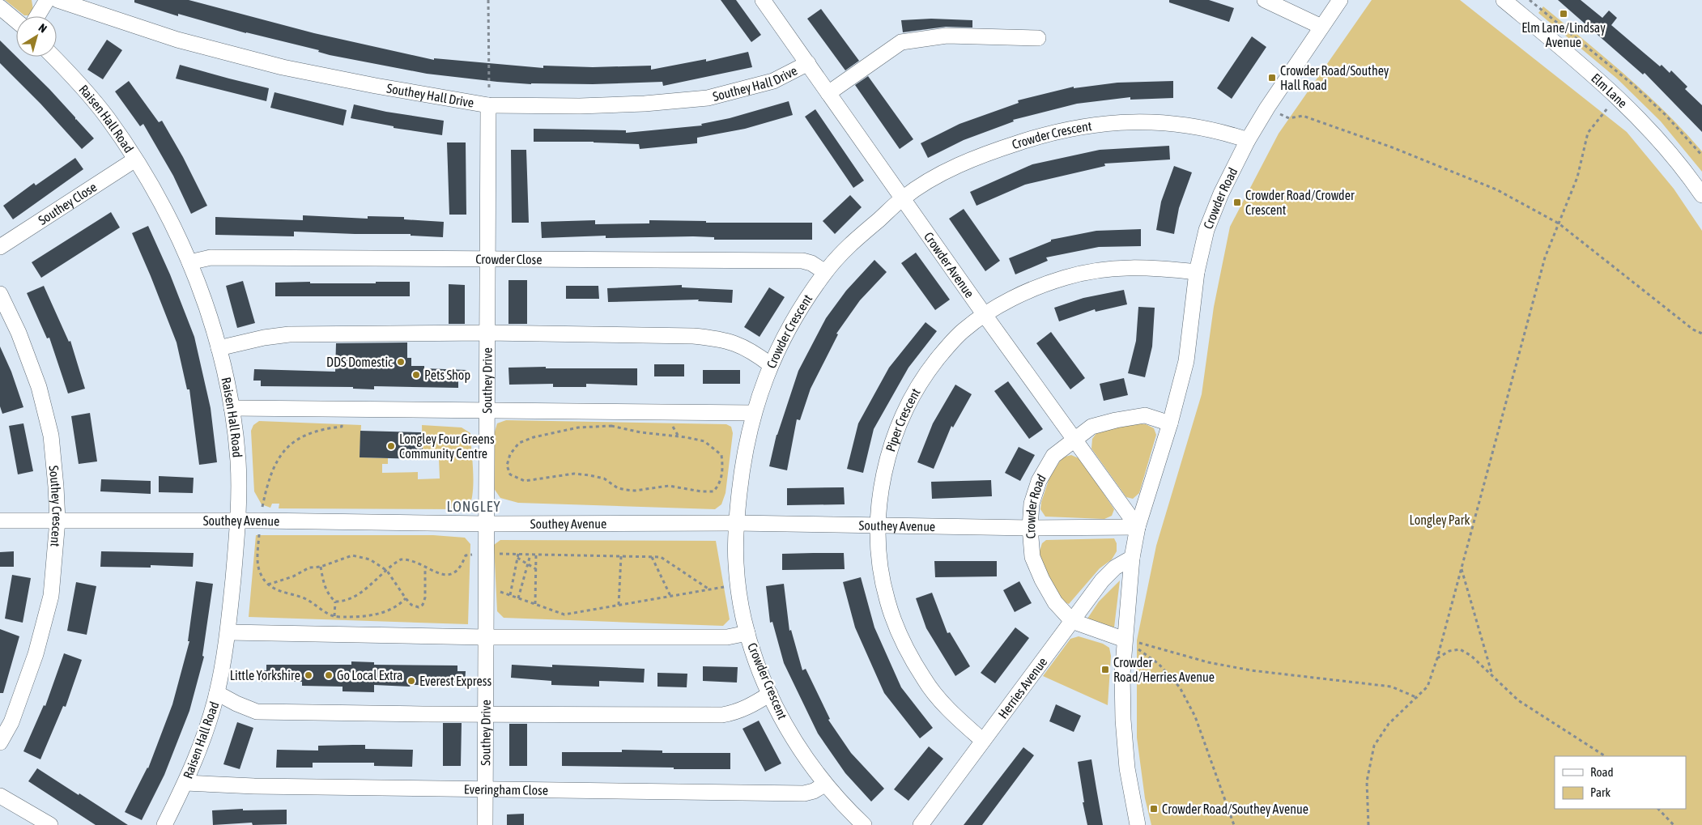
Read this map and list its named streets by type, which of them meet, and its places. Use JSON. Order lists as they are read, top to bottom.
{
  "streets": {
    "street": [
      "Southey Hall Drive",
      "Elm Lane",
      "Raisen Hall Road",
      "Crowder Crescent",
      "Crowder Road",
      "Southey Close",
      "Crowder Close",
      "Crowder Avenue",
      "Southey Drive",
      "Piper Crescent",
      "Southey Crescent",
      "Southey Avenue",
      "Herries Avenue",
      "Everingham Close"
    ]
  },
  "crossings": [
    ["Southey Hall Drive", "Crowder Avenue"],
    ["Southey Hall Drive", "Southey Drive"],
    ["Raisen Hall Road", "Southey Close"],
    ["Raisen Hall Road", "Crowder Close"],
    ["Raisen Hall Road", "Southey Avenue"],
    ["Raisen Hall Road", "Everingham Close"],
    ["Crowder Crescent", "Crowder Road"],
    ["Crowder Crescent", "Crowder Close"],
    ["Crowder Crescent", "Crowder Avenue"],
    ["Crowder Crescent", "Southey Avenue"],
    ["Crowder Crescent", "Everingham Close"],
    ["Crowder Road", "Crowder Avenue"],
    ["Crowder Road", "Piper Crescent"],
    ["Crowder Road", "Southey Avenue"],
    ["Crowder Road", "Herries Avenue"],
    ["Crowder Close", "Southey Drive"],
    ["Crowder Avenue", "Piper Crescent"],
    ["Crowder Avenue", "Southey Avenue"],
    ["Southey Drive", "Southey Avenue"],
    ["Southey Drive", "Everingham Close"],
    ["Piper Crescent", "Southey Avenue"],
    ["Piper Crescent", "Herries Avenue"],
    ["Southey Crescent", "Southey Avenue"]
  ],
  "districts": ["LONGLEY"],
  "parks": ["Longley Park"],
  "places": {
    "transit": [
      "Elm Lane/Lindsay Avenue",
      "Crowder Road/Southey Hall Road",
      "Crowder Road/Crowder Crescent",
      "Crowder Road/Herries Avenue",
      "Crowder Road/Southey Avenue"
    ],
    "other": [
      "DDS Domestic",
      "Pets Shop",
      "Longley Four Greens Community Centre",
      "Little Yorkshire",
      "Go Local Extra",
      "Everest Express"
    ]
  },
  "legend": ["Road", "Park"],
  "north": "top right"
}
